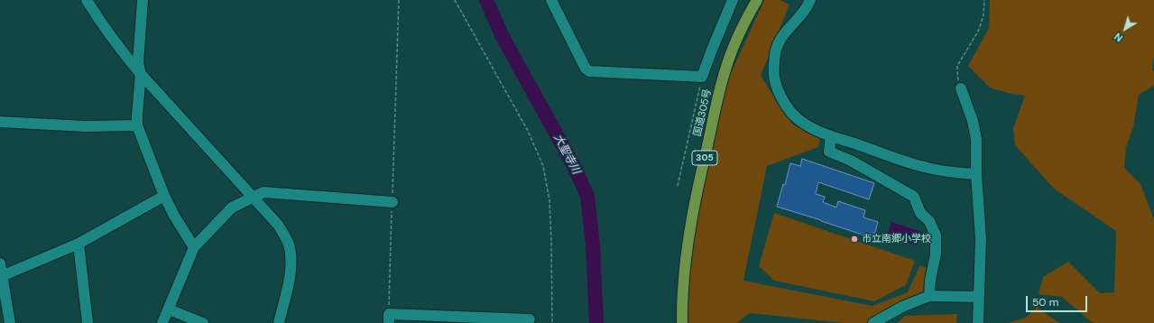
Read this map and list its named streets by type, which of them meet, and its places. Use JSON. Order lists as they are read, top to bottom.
{
  "streets": {
    "highway": ["国道305号", "305"]
  },
  "water": ["大聖寺川"],
  "places": ["市立南郷小学校"],
  "scale_bar": "50 m",
  "north": "bottom left"
}
